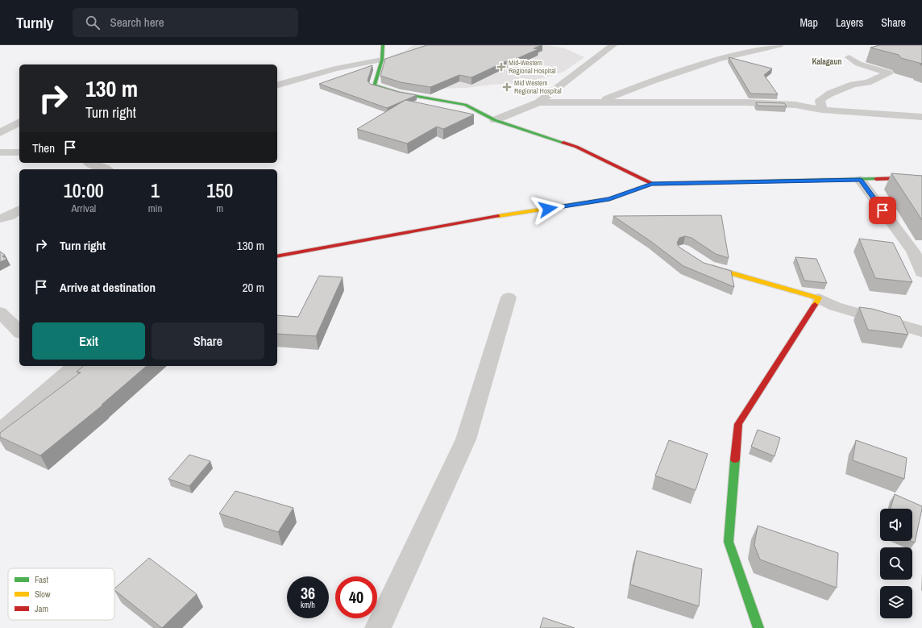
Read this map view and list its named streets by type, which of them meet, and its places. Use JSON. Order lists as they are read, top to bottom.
{
  "districts": ["Kalagaun"],
  "places": {
    "health": ["Mid-Western Regional Hospital", "Mid Western Regional Hospital"]
  },
  "legend": ["Fast", "Slow", "Jam"],
  "page": {
    "header": "Turnly",
    "search": "Search here",
    "nav": ["Map", "Layers", "Share"],
    "turn": ["130 m", "Turn right"],
    "then": "Then",
    "eta": [
      "10:00",
      "Arrival",
      "1",
      "min",
      "150",
      "m"
    ],
    "list": [
      {
        "name": "Turn right",
        "value": "130 m"
      },
      {
        "name": "Arrive at destination",
        "value": "20 m"
      }
    ],
    "buttons": ["Exit", "Share"],
    "speed": "36 km/h",
    "limit": "40"
  }
}
